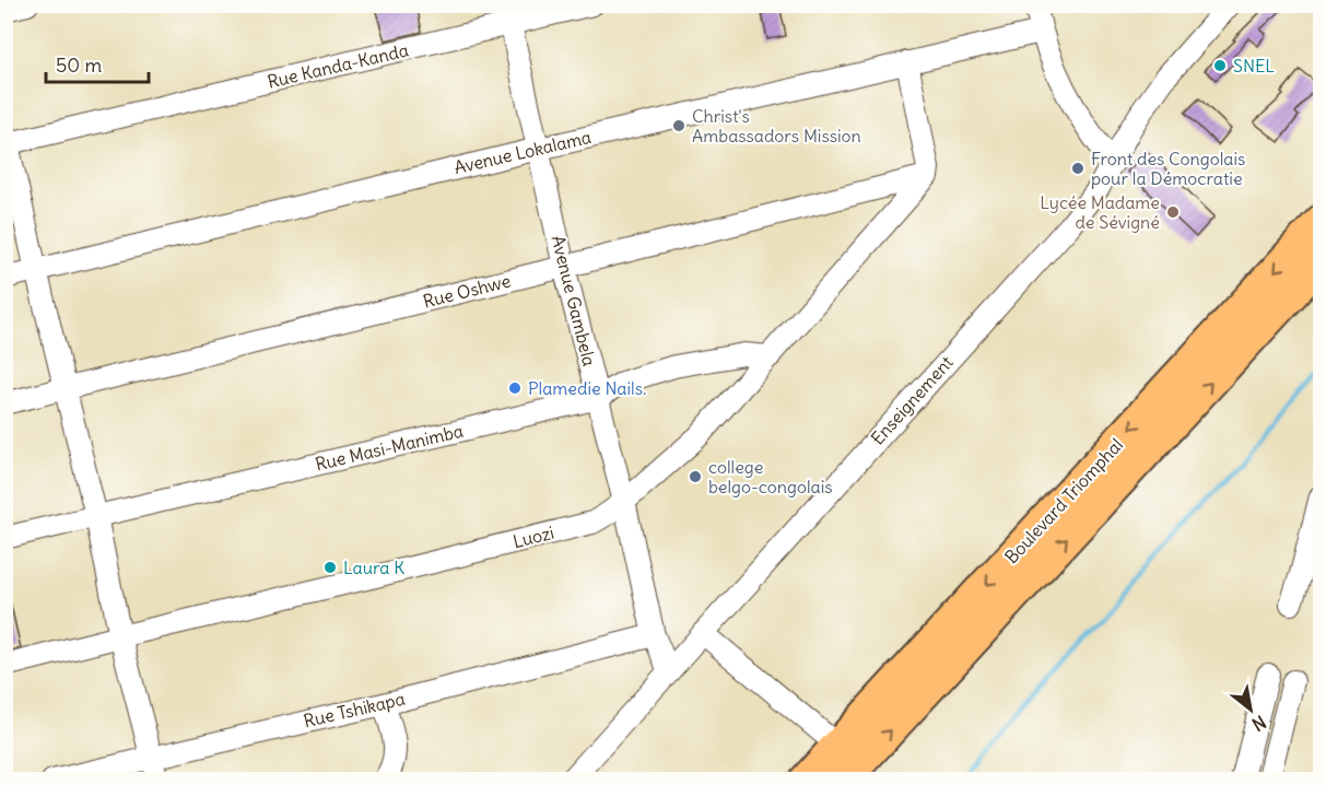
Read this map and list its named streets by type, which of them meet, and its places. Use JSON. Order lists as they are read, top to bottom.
{
  "streets": {
    "highway": ["Boulevard Triomphal"],
    "street": [
      "Rue Kanda-Kanda",
      "Avenue Lokalama",
      "Rue Oshwe",
      "Avenue Gambela",
      "Enseignement",
      "Rue Masi-Manimba",
      "Luozi",
      "Rue Tshikapa"
    ]
  },
  "crossings": [
    ["Rue Kanda-Kanda", "Avenue Gambela"],
    ["Avenue Lokalama", "Avenue Gambela"],
    ["Rue Oshwe", "Avenue Gambela"],
    ["Rue Oshwe", "Luozi"],
    ["Avenue Gambela", "Enseignement"],
    ["Avenue Gambela", "Rue Masi-Manimba"],
    ["Avenue Gambela", "Luozi"],
    ["Avenue Gambela", "Rue Tshikapa"],
    ["Rue Masi-Manimba", "Luozi"]
  ],
  "places": [
    "SNEL",
    "Christ's Ambassadors Mission",
    "Front des Congolais pour la Démocratie",
    "Lycée Madame de Sévigné",
    "Plamedie Nails.",
    "college belgo-congolais",
    "Laura K"
  ],
  "scale_bar": "50 m",
  "north": "bottom right"
}
